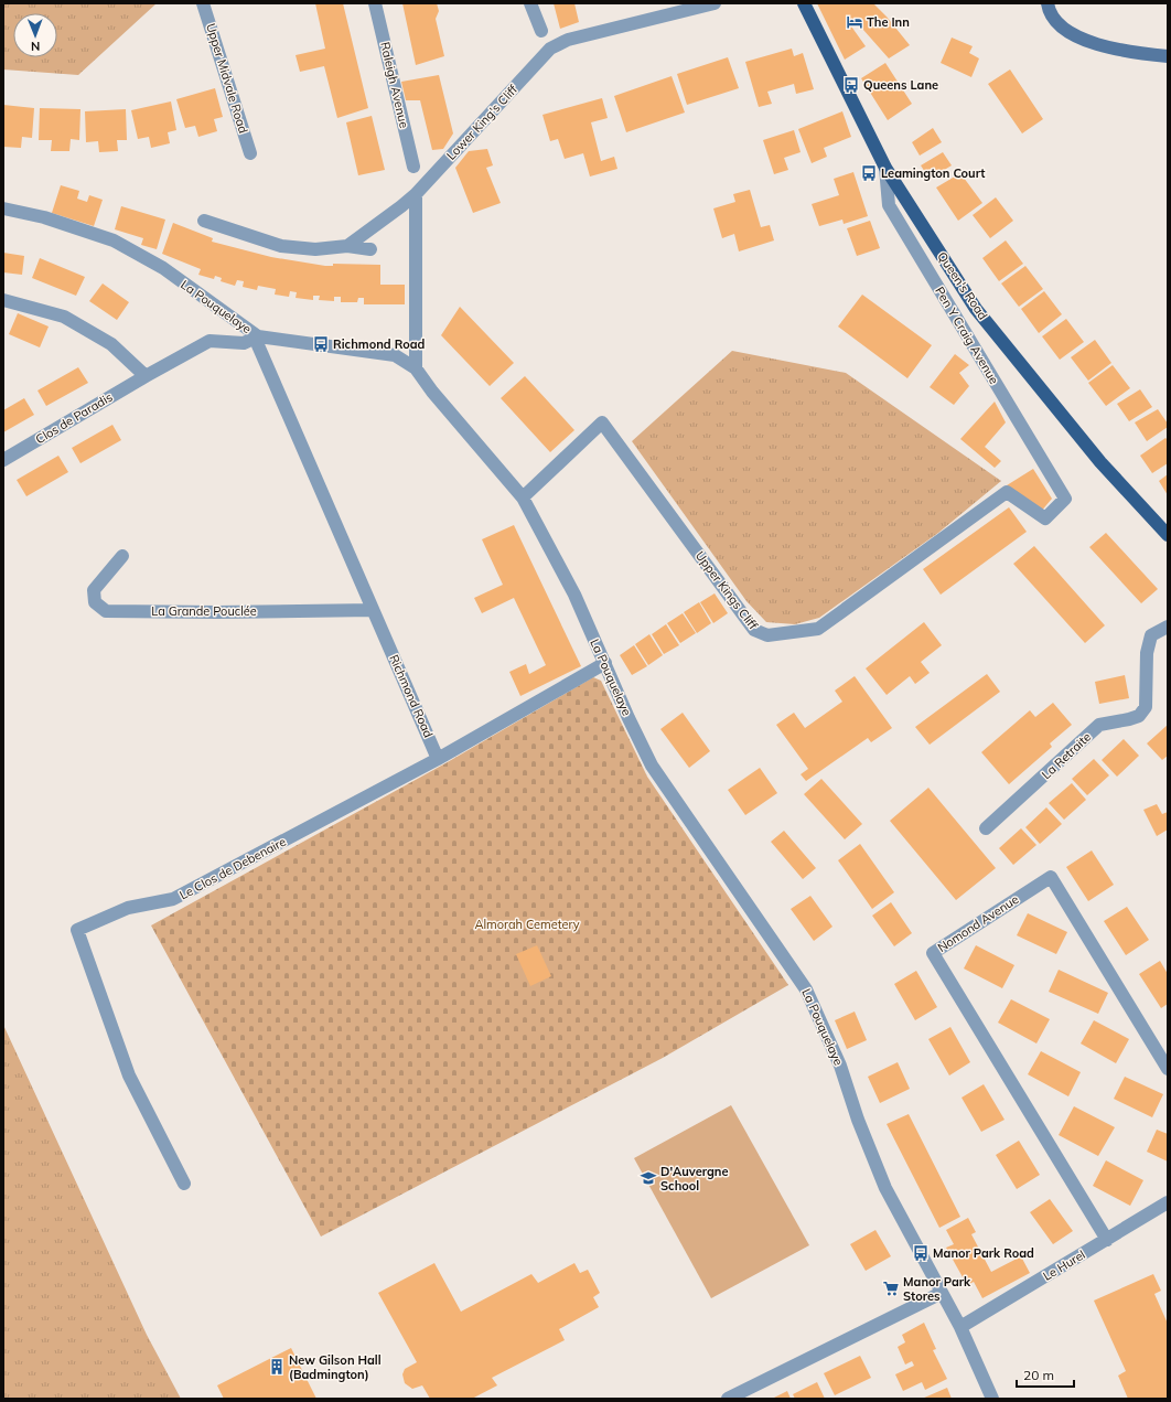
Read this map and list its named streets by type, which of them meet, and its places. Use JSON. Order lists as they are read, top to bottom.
{
  "streets": {
    "main road": ["Queen's Road"],
    "street": [
      "Upper Midvale Road",
      "Raleigh Avenue",
      "Lower King's Cliff",
      "La Pouquelaye",
      "Pen Y Craig Avenue",
      "Clos de Paradis",
      "Upper Kings Cliff",
      "La Grande Pouclée",
      "Richmond Road",
      "La Retraite",
      "Le Clos de Debenaire",
      "Nomond Avenue",
      "Le Hurel"
    ]
  },
  "crossings": [
    ["Queen's Road", "Pen Y Craig Avenue"],
    ["La Pouquelaye", "Clos de Paradis"],
    ["La Pouquelaye", "Upper Kings Cliff"],
    ["La Pouquelaye", "Richmond Road"],
    ["La Pouquelaye", "Le Hurel"],
    ["Pen Y Craig Avenue", "Upper Kings Cliff"],
    ["Clos de Paradis", "Richmond Road"],
    ["La Grande Pouclée", "Richmond Road"],
    ["Richmond Road", "Le Clos de Debenaire"],
    ["Nomond Avenue", "Le Hurel"]
  ],
  "parks": ["Almorah Cemetery"],
  "places": {
    "hotel": ["The Inn"],
    "bus stop": [
      "Queens Lane",
      "Leamington Court",
      "Richmond Road",
      "Manor Park Road"
    ],
    "school or university": ["D'Auvergne School"],
    "supermarket": ["Manor Park Stores"],
    "building": ["New Gilson Hall (Badmington)"]
  },
  "scale_bar": "20 m",
  "north": "bottom"
}
